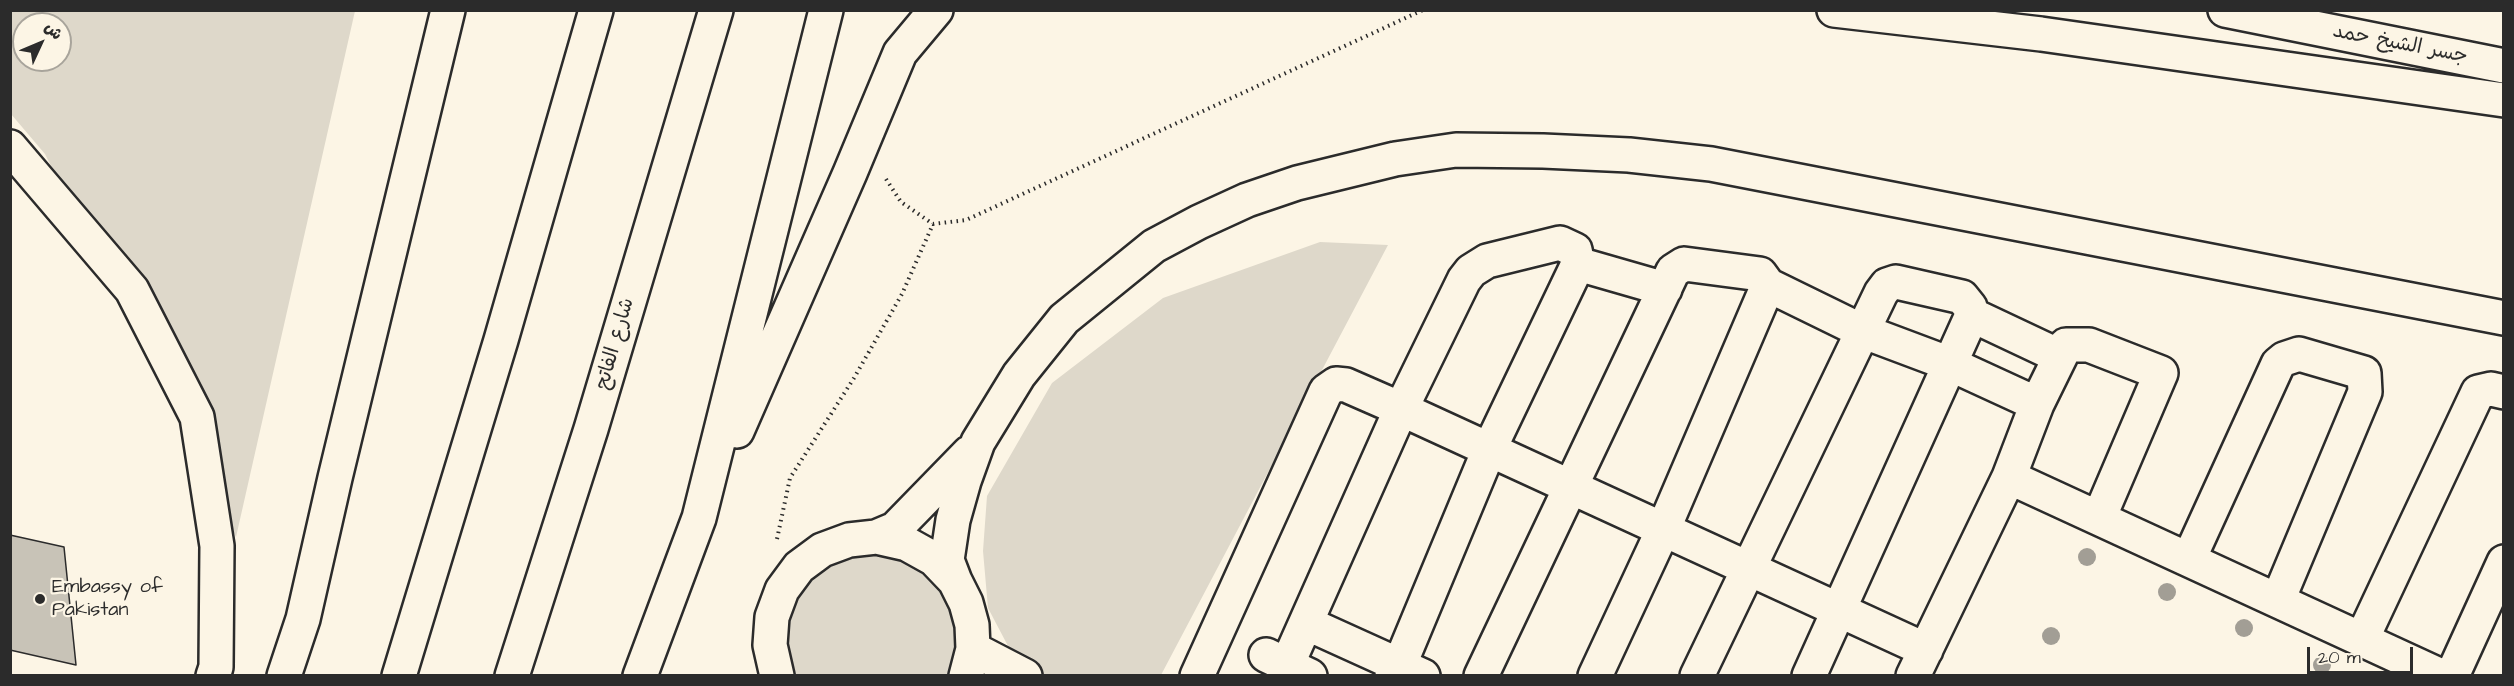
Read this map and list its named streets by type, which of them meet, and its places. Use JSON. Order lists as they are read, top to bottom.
{
  "streets": {
    "main road": ["جسر الشيخ حمد", "شارع الفاتح"]
  },
  "places": ["Embassy of Pakistan"],
  "scale_bar": "20 m",
  "north": "top right"
}
